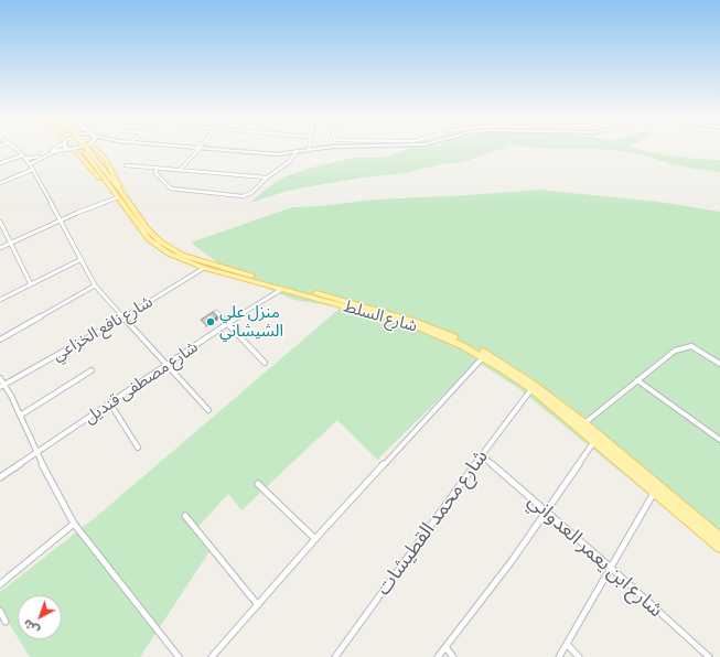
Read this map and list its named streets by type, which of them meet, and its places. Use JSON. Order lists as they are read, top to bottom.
{
  "streets": {
    "main road": ["شارع السلط"],
    "street": [
      "شارع نافع الخزاعي",
      "شارع مصطفى قنديل",
      "شارع محمد القطيشات",
      "شارع ابن يعمر العدواني"
    ]
  },
  "crossings": [
    ["شارع السلط", "شارع نافع الخزاعي"],
    ["شارع السلط", "شارع مصطفى قنديل"],
    ["شارع السلط", "شارع محمد القطيشات"],
    ["شارع محمد القطيشات", "شارع ابن يعمر العدواني"]
  ],
  "places": ["منزل علي الشيشاني"],
  "north": "bottom left"
}
